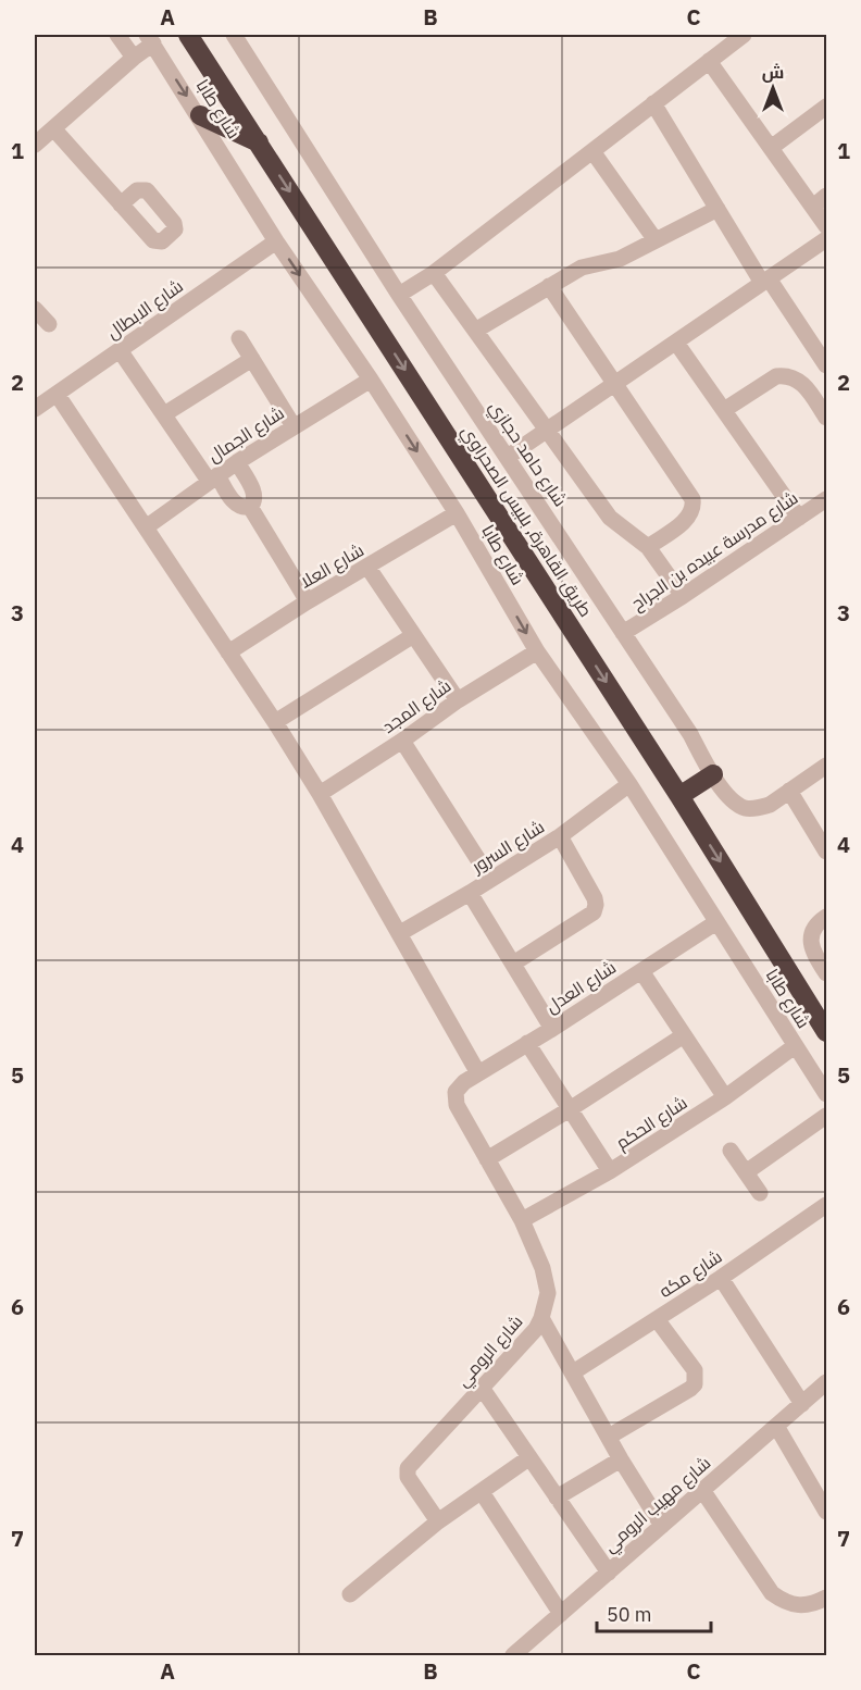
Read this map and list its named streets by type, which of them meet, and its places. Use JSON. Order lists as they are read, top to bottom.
{
  "streets": {
    "highway": ["طريق القاهرة, بلبيس الصحراوي"],
    "street": [
      "شارع طابا",
      "شارع الابطال",
      "شارع الجمال",
      "شارع حامد حجازي",
      "شارع مدرسة عبيده بن الجراح",
      "شارع العلا",
      "شارع المجد",
      "شارع السرور",
      "شارع العدل",
      "شارع الحكم",
      "شارع مكه",
      "شارع الرومي",
      "شارع مهيب الرومي"
    ]
  },
  "crossings": [
    ["شارع طابا", "شارع الابطال"],
    ["شارع طابا", "شارع الجمال"],
    ["شارع طابا", "شارع العلا"],
    ["شارع طابا", "شارع المجد"],
    ["شارع طابا", "شارع السرور"],
    ["شارع طابا", "شارع العدل"],
    ["شارع طابا", "شارع الحكم"],
    ["شارع حامد حجازي", "شارع مدرسة عبيده بن الجراح"],
    ["شارع العدل", "شارع الرومي"],
    ["شارع الحكم", "شارع الرومي"]
  ],
  "one_way": ["طريق القاهرة, بلبيس الصحراوي"],
  "scale_bar": "50 m",
  "north": "top",
  "grid": {
    "columns": ["A", "B", "C"],
    "rows": [
      "1",
      "2",
      "3",
      "4",
      "5",
      "6",
      "7"
    ]
  }
}
